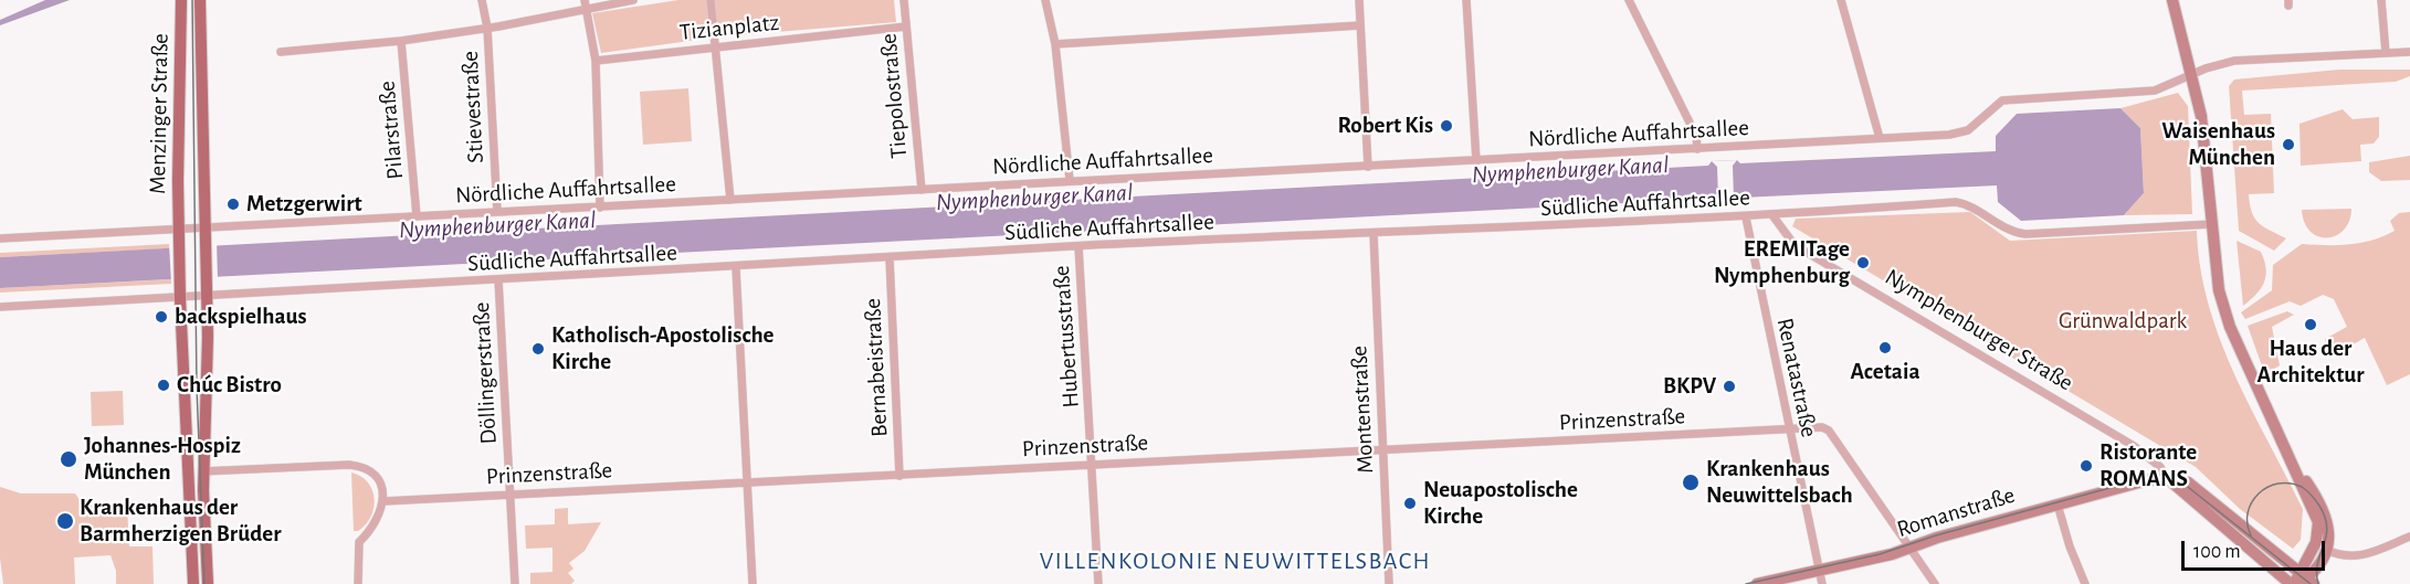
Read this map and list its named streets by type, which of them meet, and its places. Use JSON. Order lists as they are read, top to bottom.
{
  "streets": {
    "main road": ["Menzinger Straße"],
    "street": [
      "Tizianplatz",
      "Tiepolostraße",
      "Stievestraße",
      "Pilarstraße",
      "Nördliche Auffahrtsallee",
      "Südliche Auffahrtsallee",
      "Nymphenburger Straße",
      "Hubertusstraße",
      "Bernabeistraße",
      "Döllingerstraße",
      "Renatastraße",
      "Montenstraße",
      "Prinzenstraße",
      "Romanstraße"
    ]
  },
  "crossings": [
    ["Tizianplatz", "Tiepolostraße"],
    ["Tiepolostraße", "Nördliche Auffahrtsallee"],
    ["Stievestraße", "Nördliche Auffahrtsallee"],
    ["Menzinger Straße", "Nördliche Auffahrtsallee"],
    ["Menzinger Straße", "Südliche Auffahrtsallee"],
    ["Pilarstraße", "Nördliche Auffahrtsallee"],
    ["Südliche Auffahrtsallee", "Nymphenburger Straße"],
    ["Südliche Auffahrtsallee", "Hubertusstraße"],
    ["Südliche Auffahrtsallee", "Bernabeistraße"],
    ["Südliche Auffahrtsallee", "Döllingerstraße"],
    ["Südliche Auffahrtsallee", "Renatastraße"],
    ["Südliche Auffahrtsallee", "Montenstraße"],
    ["Nymphenburger Straße", "Romanstraße"],
    ["Hubertusstraße", "Prinzenstraße"],
    ["Bernabeistraße", "Prinzenstraße"],
    ["Döllingerstraße", "Prinzenstraße"],
    ["Renatastraße", "Prinzenstraße"],
    ["Renatastraße", "Romanstraße"],
    ["Montenstraße", "Prinzenstraße"],
    ["Prinzenstraße", "Romanstraße"]
  ],
  "districts": ["VILLENKOLONIE NEUWITTELSBACH"],
  "water": ["Nymphenburger Kanal"],
  "parks": ["Grünwaldpark"],
  "places": [
    "Robert Kis",
    "Waisenhaus München",
    "Metzgerwirt",
    "EREMITage Nymphenburg",
    "backspielhaus",
    "Haus der Architektur",
    "Acetaia",
    "Katholisch-Apostolische Kirche",
    "Chúc Bistro",
    "BKPV",
    "Johannes-Hospiz München",
    "Ristorante ROMANS",
    "Krankenhaus Neuwittelsbach",
    "Neuapostolische Kirche",
    "Krankenhaus der Barmherzigen Brüder"
  ],
  "scale_bar": "100 m"
}
